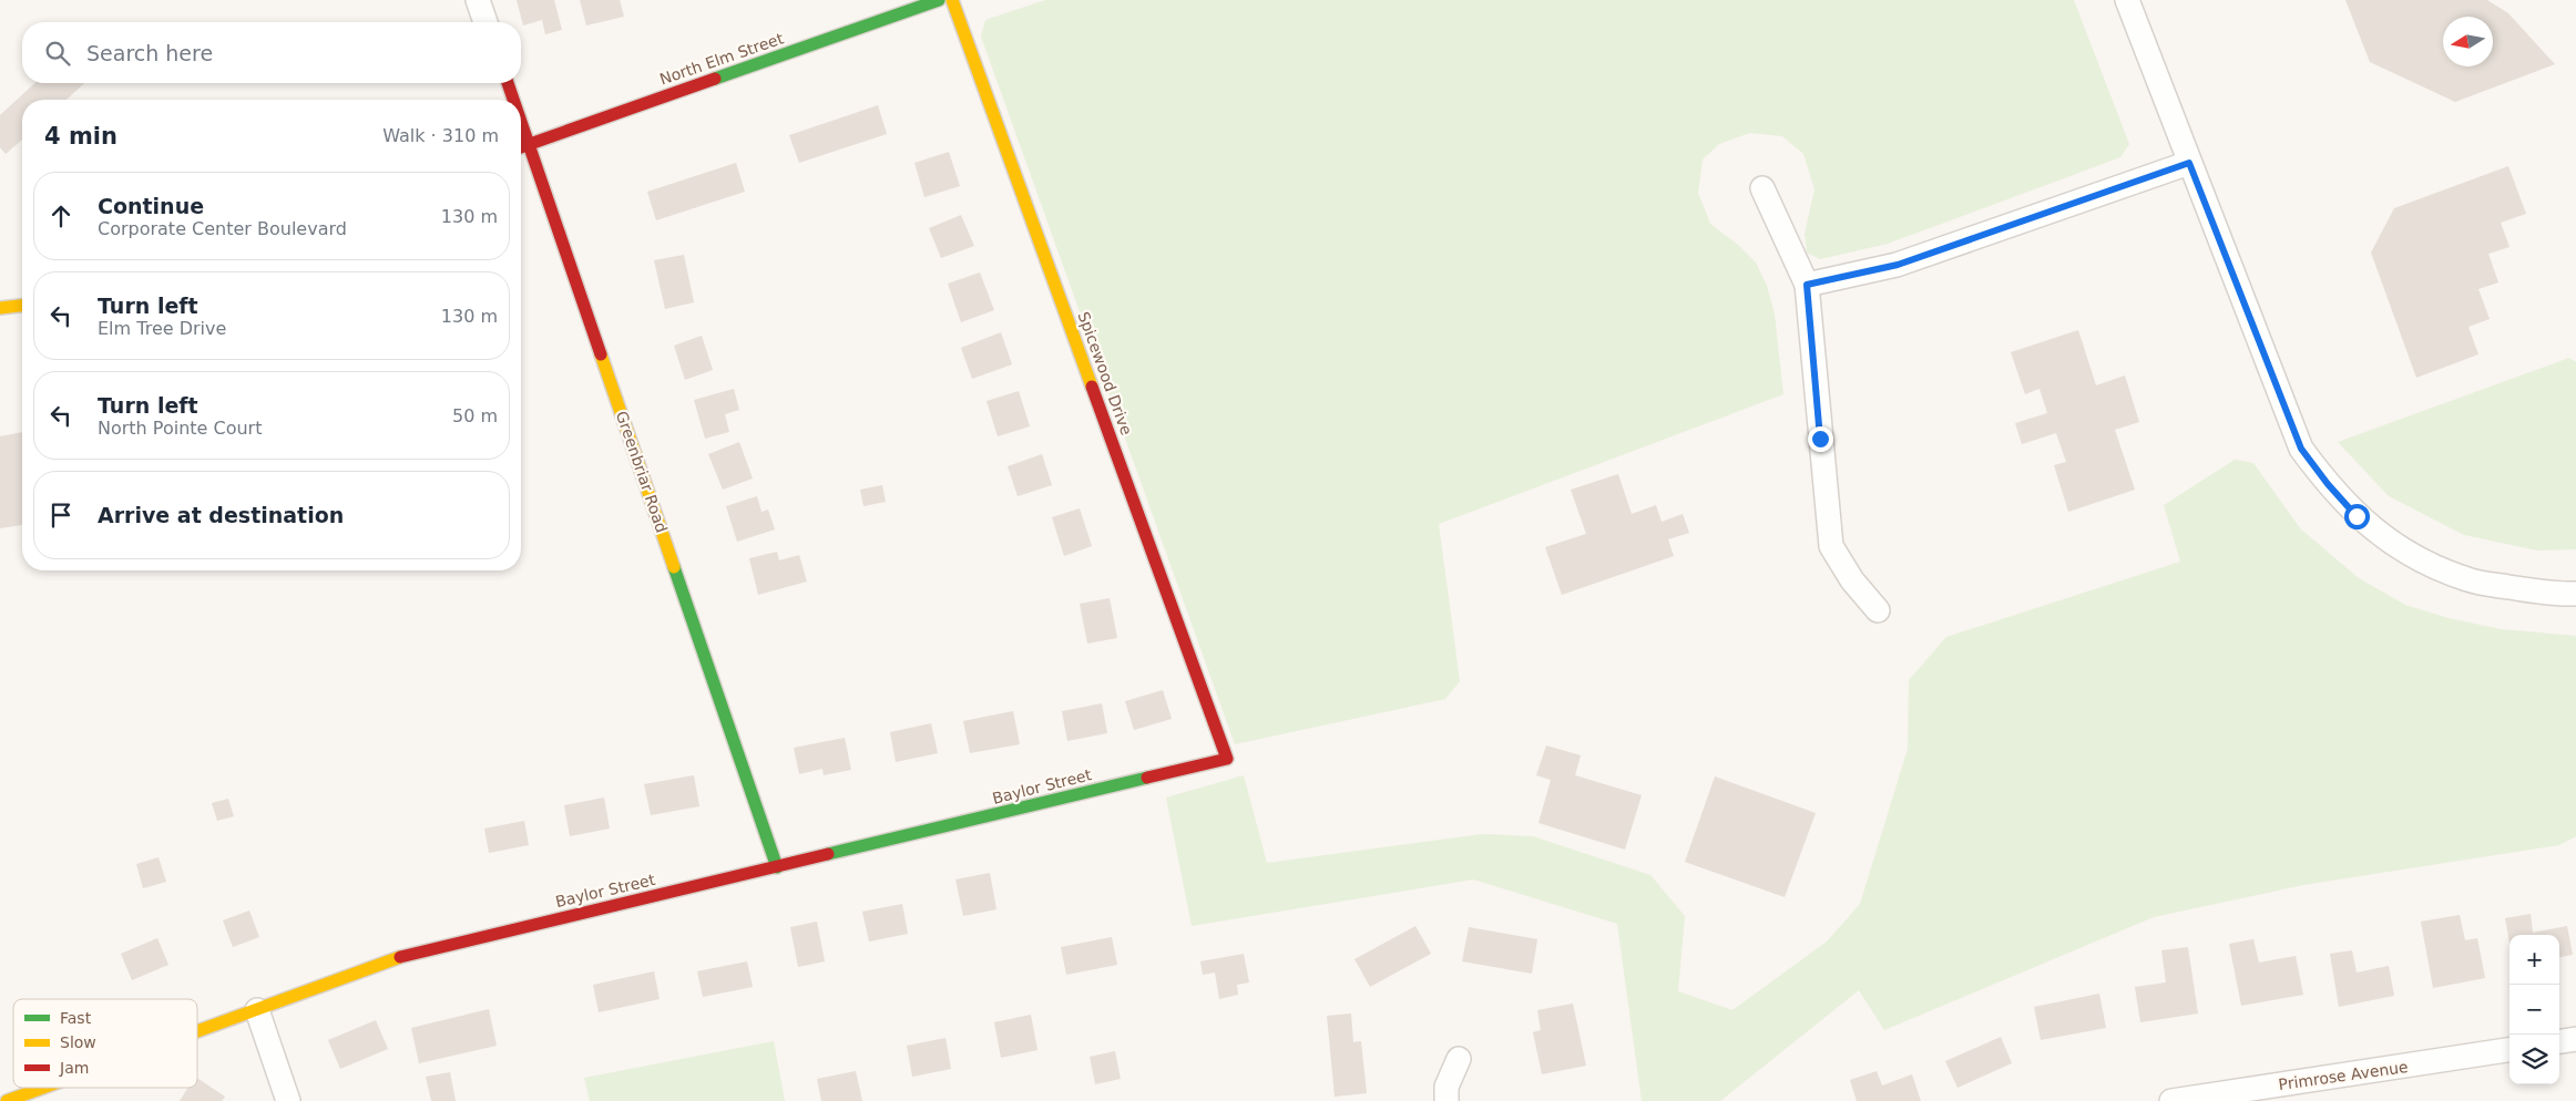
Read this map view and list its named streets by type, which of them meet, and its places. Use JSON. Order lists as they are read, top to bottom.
{
  "streets": {
    "street": [
      "North Elm Street",
      "Spicewood Drive",
      "Greenbriar Road",
      "Baylor Street",
      "Primrose Avenue"
    ]
  },
  "crossings": [
    ["North Elm Street", "Greenbriar Road"],
    ["Spicewood Drive", "Baylor Street"],
    ["Greenbriar Road", "Baylor Street"]
  ],
  "legend": ["Fast", "Slow", "Jam"],
  "north": "left",
  "page": {
    "search": "Search here",
    "heading": ["4 min", "Walk · 310 m"],
    "list": [
      ["Continue", "Corporate Center Boulevard", "130 m"],
      ["Turn left", "Elm Tree Drive", "130 m"],
      ["Turn left", "North Pointe Court", "50 m"],
      "Arrive at destination"
    ],
    "map_buttons": ["+", "−"]
  }
}
